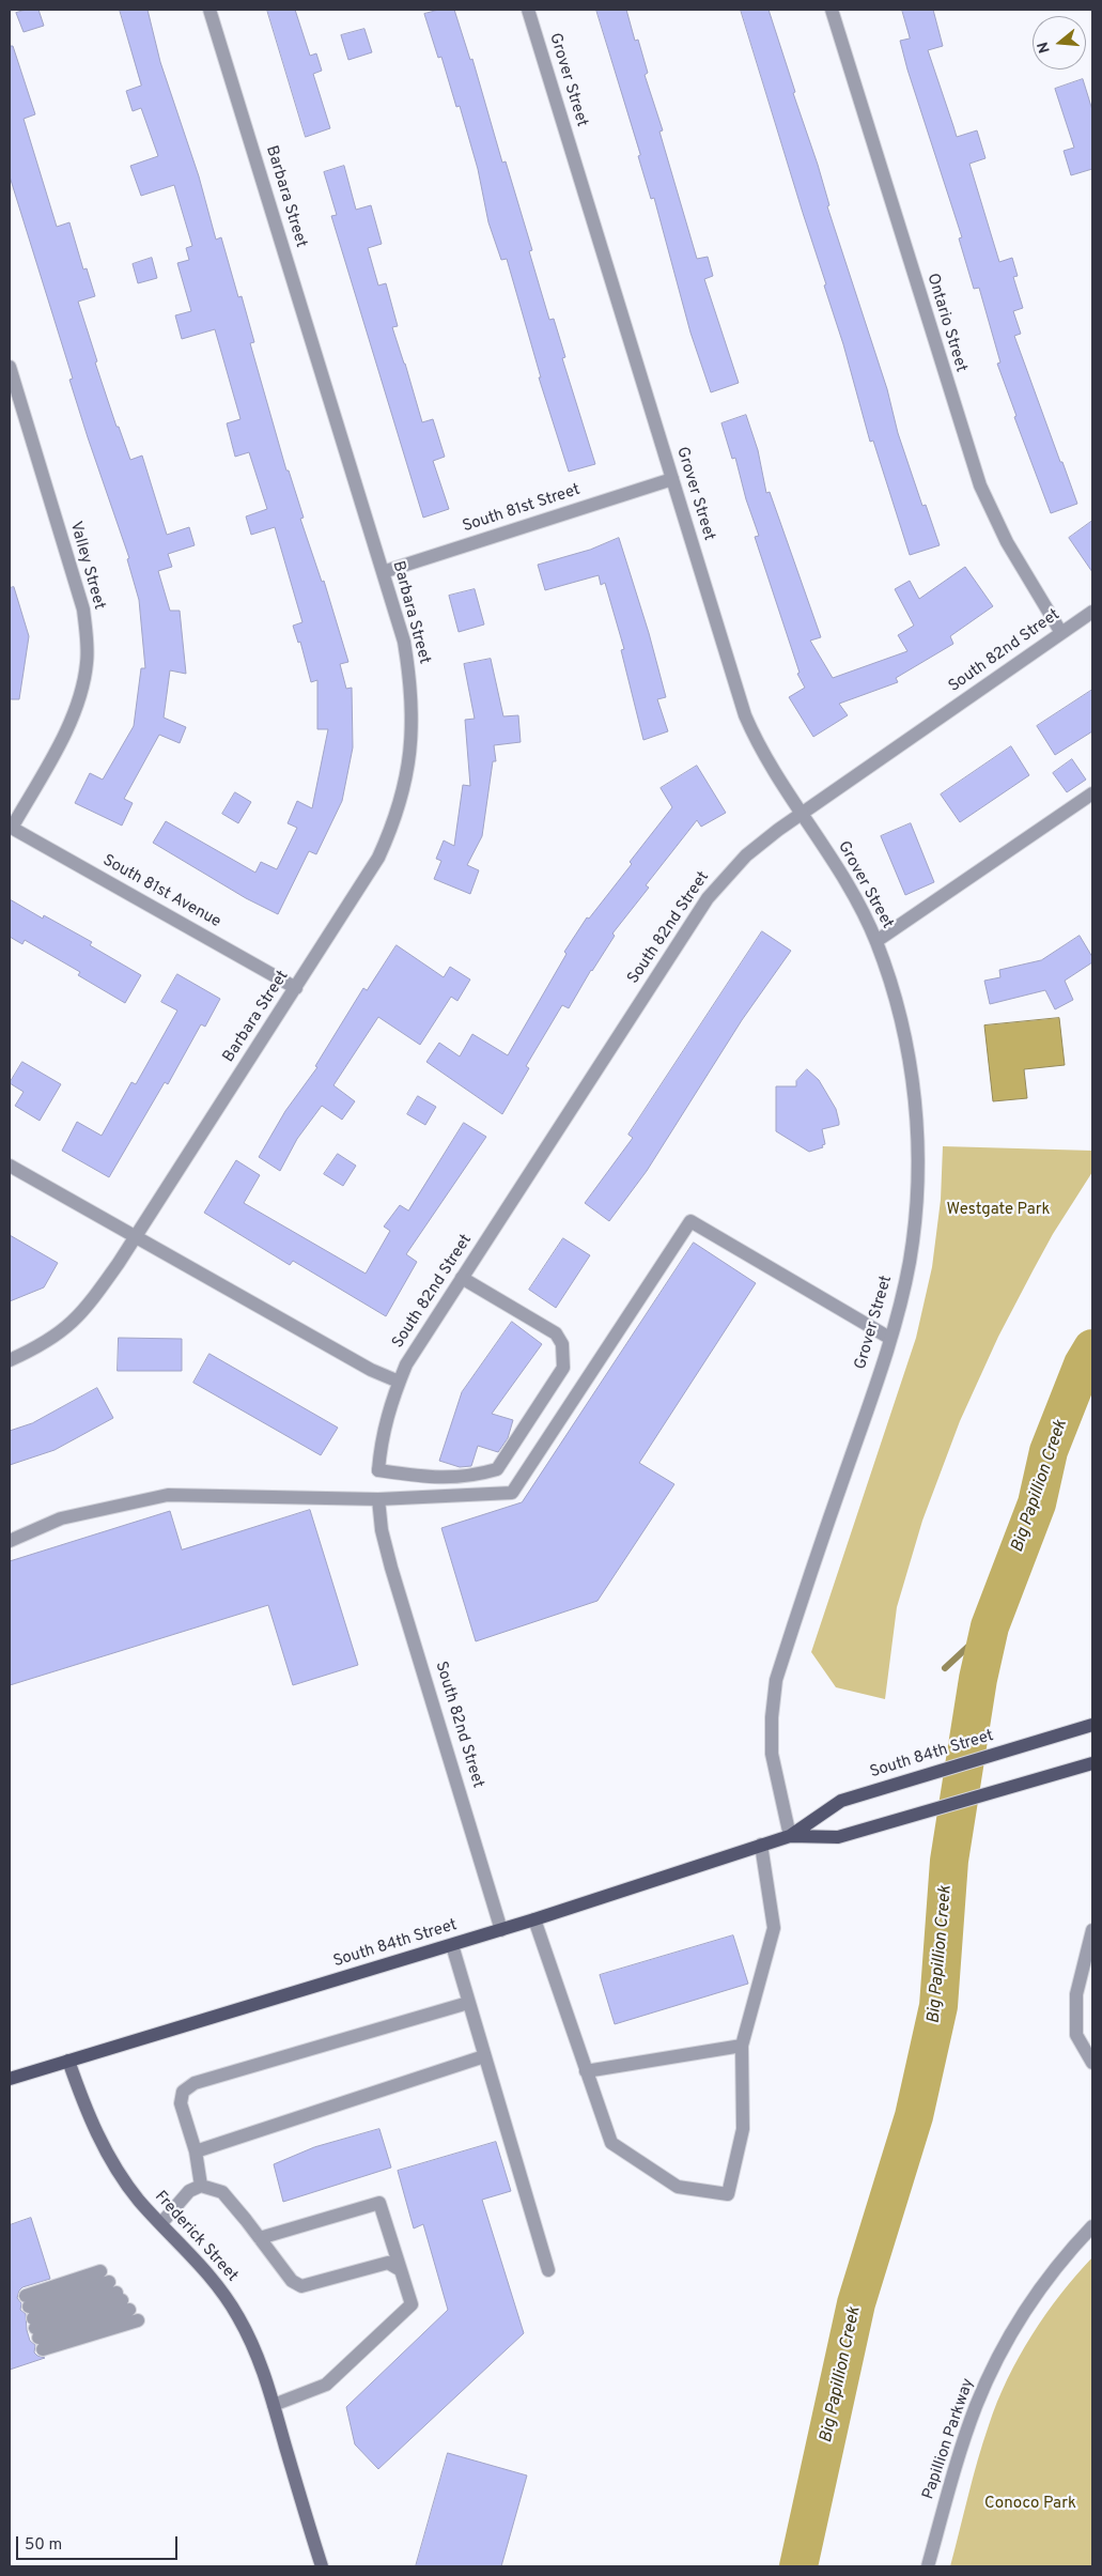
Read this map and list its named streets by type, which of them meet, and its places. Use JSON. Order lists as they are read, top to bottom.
{
  "streets": {
    "main road": ["South 84th Street", "Frederick Street"],
    "street": [
      "Grover Street",
      "Barbara Street",
      "Ontario Street",
      "South 81st Street",
      "Valley Street",
      "South 82nd Street",
      "South 81st Avenue",
      "Papillion Parkway"
    ]
  },
  "crossings": [
    ["Grover Street", "South 81st Street"],
    ["Grover Street", "South 82nd Street"],
    ["Grover Street", "South 84th Street"],
    ["Barbara Street", "South 81st Street"],
    ["Barbara Street", "South 81st Avenue"],
    ["Ontario Street", "South 82nd Street"],
    ["Valley Street", "South 81st Avenue"],
    ["South 82nd Street", "South 84th Street"],
    ["South 84th Street", "Frederick Street"]
  ],
  "water": ["Big Papillion Creek"],
  "parks": ["Westgate Park", "Conoco Park"],
  "scale_bar": "50 m",
  "north": "left"
}
